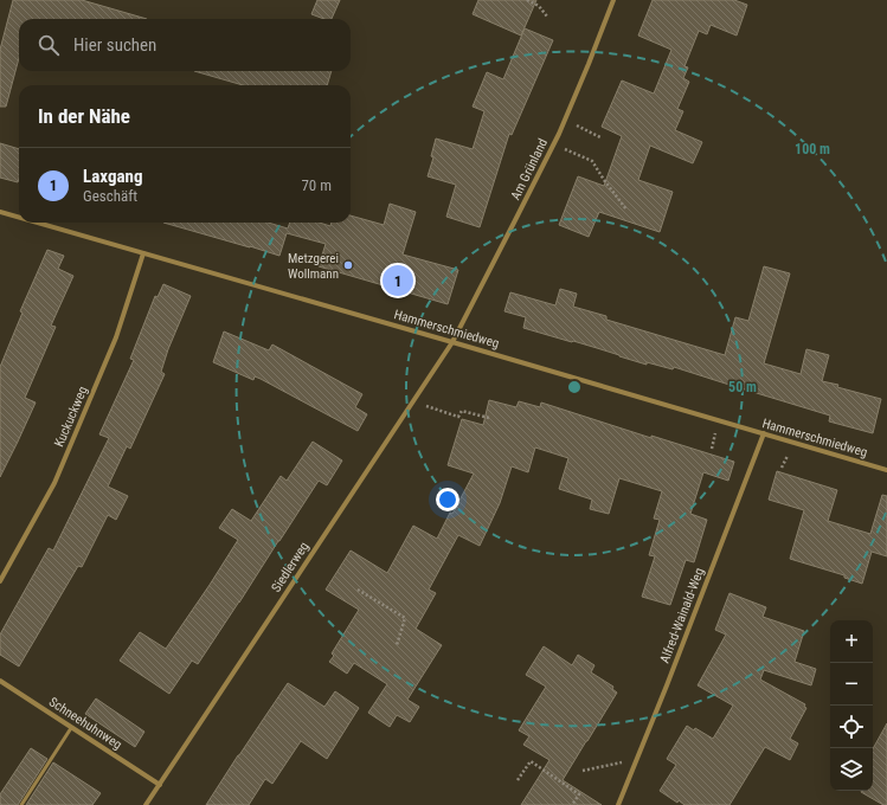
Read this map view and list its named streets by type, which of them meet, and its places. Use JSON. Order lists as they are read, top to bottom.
{
  "streets": {
    "street": [
      "Am Grünland",
      "Hammerschmiedweg",
      "Kuckuckweg",
      "Siedlerweg",
      "Alfred-Wainald-Weg",
      "Schneehuhnweg"
    ]
  },
  "crossings": [
    ["Am Grünland", "Hammerschmiedweg"],
    ["Am Grünland", "Siedlerweg"],
    ["Hammerschmiedweg", "Kuckuckweg"],
    ["Hammerschmiedweg", "Siedlerweg"],
    ["Hammerschmiedweg", "Alfred-Wainald-Weg"],
    ["Siedlerweg", "Schneehuhnweg"]
  ],
  "places": ["Metzgerei Wollmann"],
  "page": {
    "search": "Hier suchen",
    "heading": "In der Nähe",
    "list": [
      {
        "mark": "1",
        "name": "Laxgang",
        "note": "Geschäft",
        "value": "70 m"
      }
    ],
    "pins": "1",
    "map_buttons": ["+", "−"]
  },
  "rings": ["100 m", "50 m"]
}
